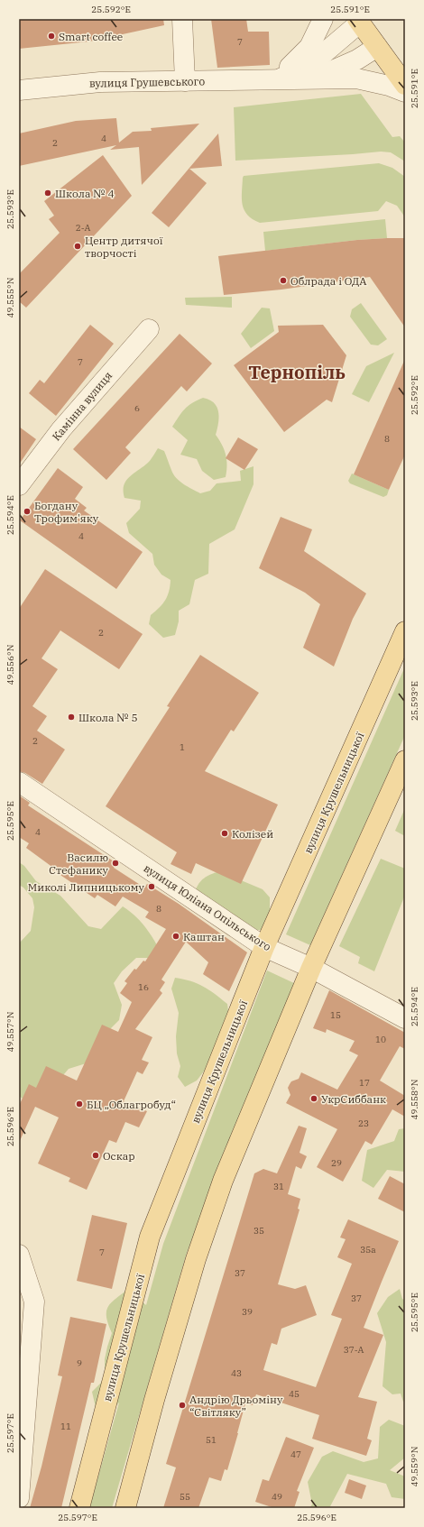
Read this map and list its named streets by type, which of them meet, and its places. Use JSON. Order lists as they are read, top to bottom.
{
  "streets": {
    "main road": ["вулиця Крушельницької"],
    "street": ["вулиця Грушевського", "Камінна вулиця", "вулиця Юліана Опільського"]
  },
  "crossings": [
    ["вулиця Крушельницької", "вулиця Юліана Опільського"]
  ],
  "districts": ["Тернопіль"],
  "places": [
    "Smart coffee",
    "Школа № 4",
    "Центр дитячої творчості",
    "Облрада і ОДА",
    "Богдану Трофим'яку",
    "Школа № 5",
    "Колізей",
    "Василю Стефанику",
    "Миколі Липницькому",
    "Каштан",
    "УкрСиббанк",
    "БЦ „Облагробуд“",
    "Оскар",
    "Андрію Дрьоміну “Світляку”"
  ],
  "house_numbers": [
    "7",
    "4",
    "2",
    "2-А",
    "7",
    "6",
    "8",
    "4",
    "2",
    "2",
    "1",
    "4",
    "8",
    "16",
    "15",
    "10",
    "17",
    "23",
    "29",
    "31",
    "35",
    "35а",
    "7",
    "37",
    "37",
    "39",
    "37-А",
    "9",
    "43",
    "45",
    "11",
    "51",
    "47",
    "55",
    "49"
  ],
  "coordinates": [
    "25.592°E",
    "25.591°E",
    "25.593°E",
    "49.555°N",
    "25.594°E",
    "49.556°N",
    "25.595°E",
    "49.557°N",
    "49.558°N",
    "25.596°E",
    "25.597°E",
    "49.559°N"
  ]
}
